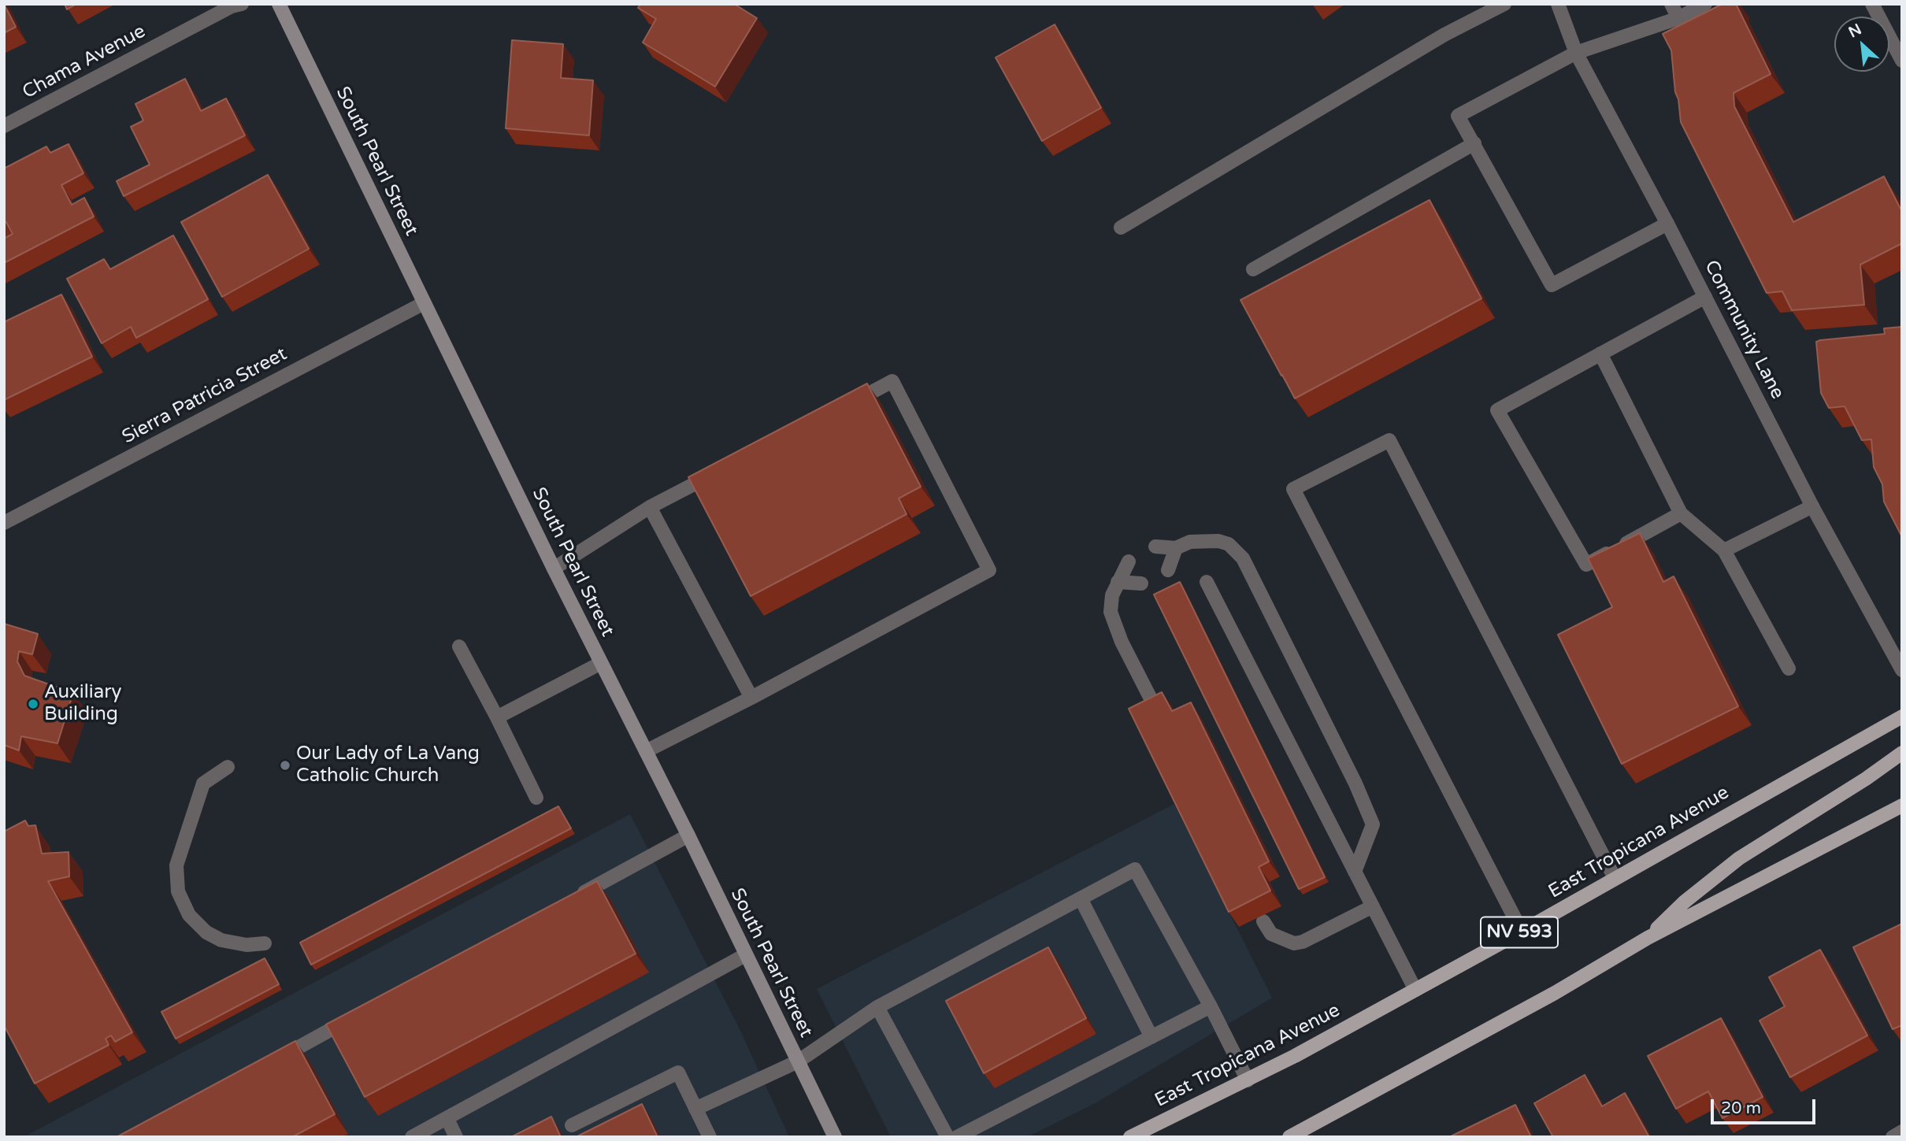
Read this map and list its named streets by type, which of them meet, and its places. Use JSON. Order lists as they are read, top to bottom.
{
  "streets": {
    "main road": ["East Tropicana Avenue", "NV 593"],
    "street": [
      "Chama Avenue",
      "South Pearl Street",
      "Community Lane",
      "Sierra Patricia Street"
    ]
  },
  "crossings": [
    ["South Pearl Street", "Sierra Patricia Street"]
  ],
  "places": ["Auxiliary Building", "Our Lady of La Vang Catholic Church"],
  "scale_bar": "20 m",
  "north": "top left"
}
